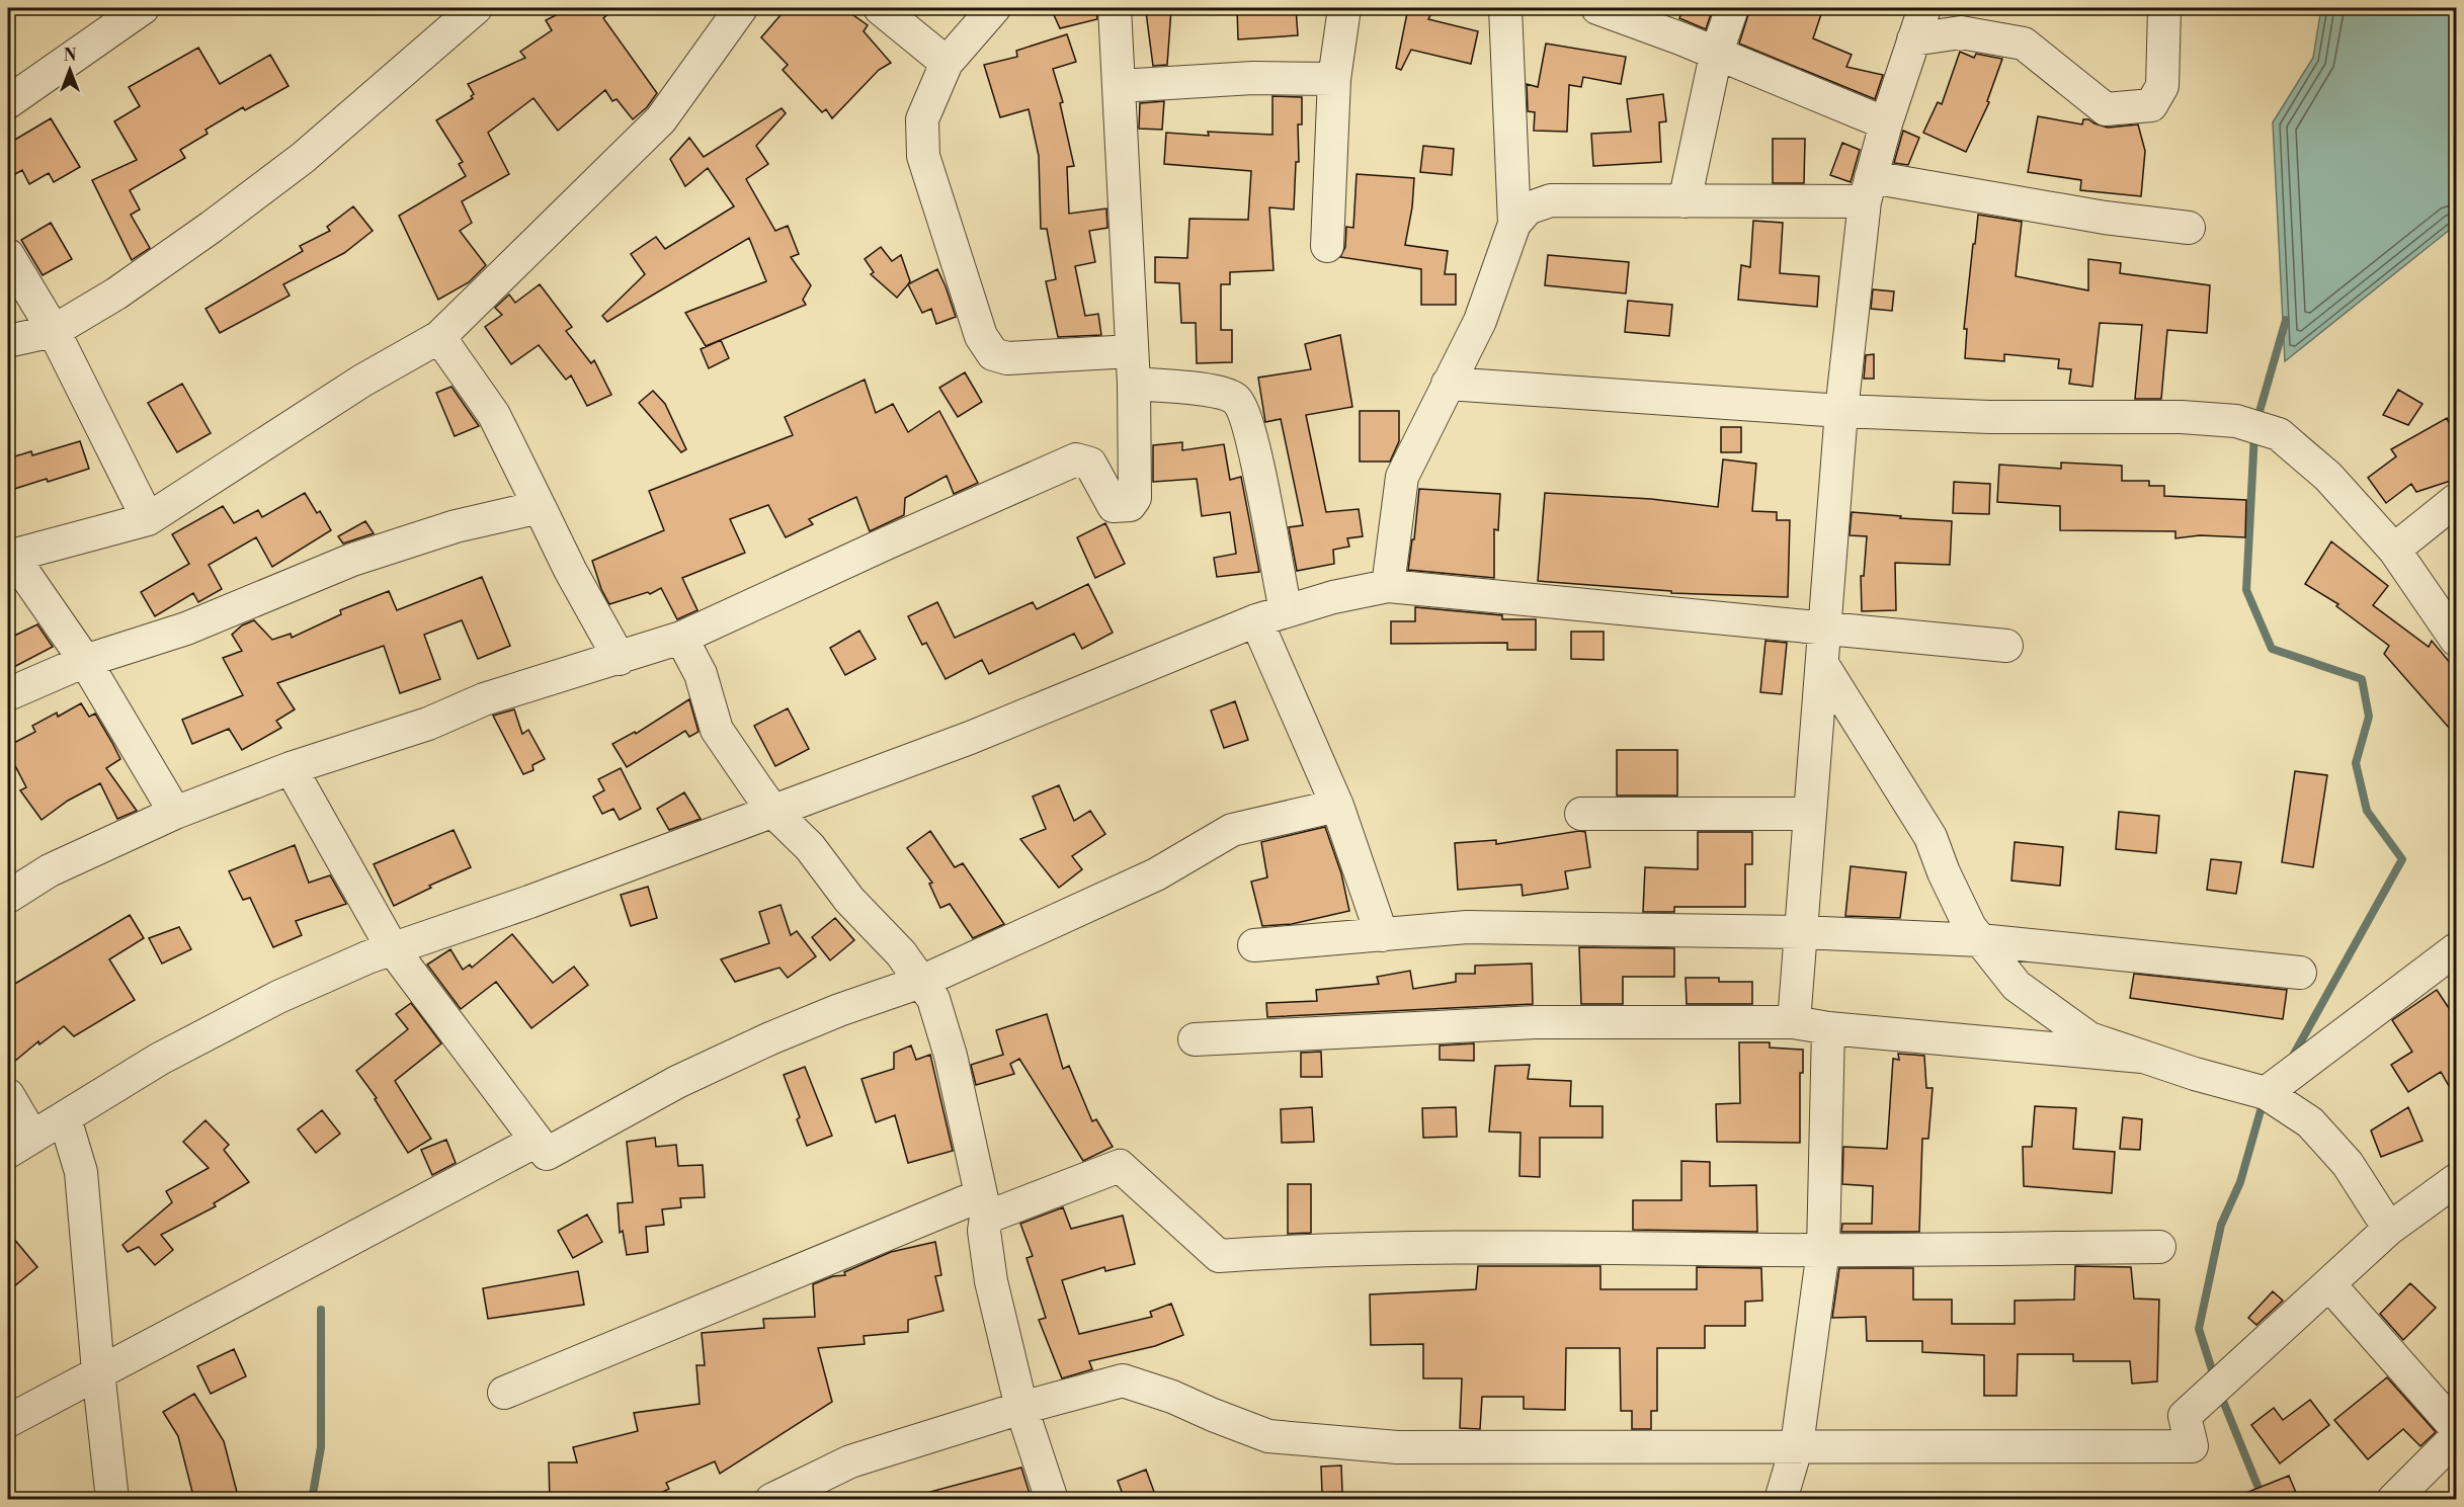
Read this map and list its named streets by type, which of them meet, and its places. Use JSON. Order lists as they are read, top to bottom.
{
  "north": "top"
}
